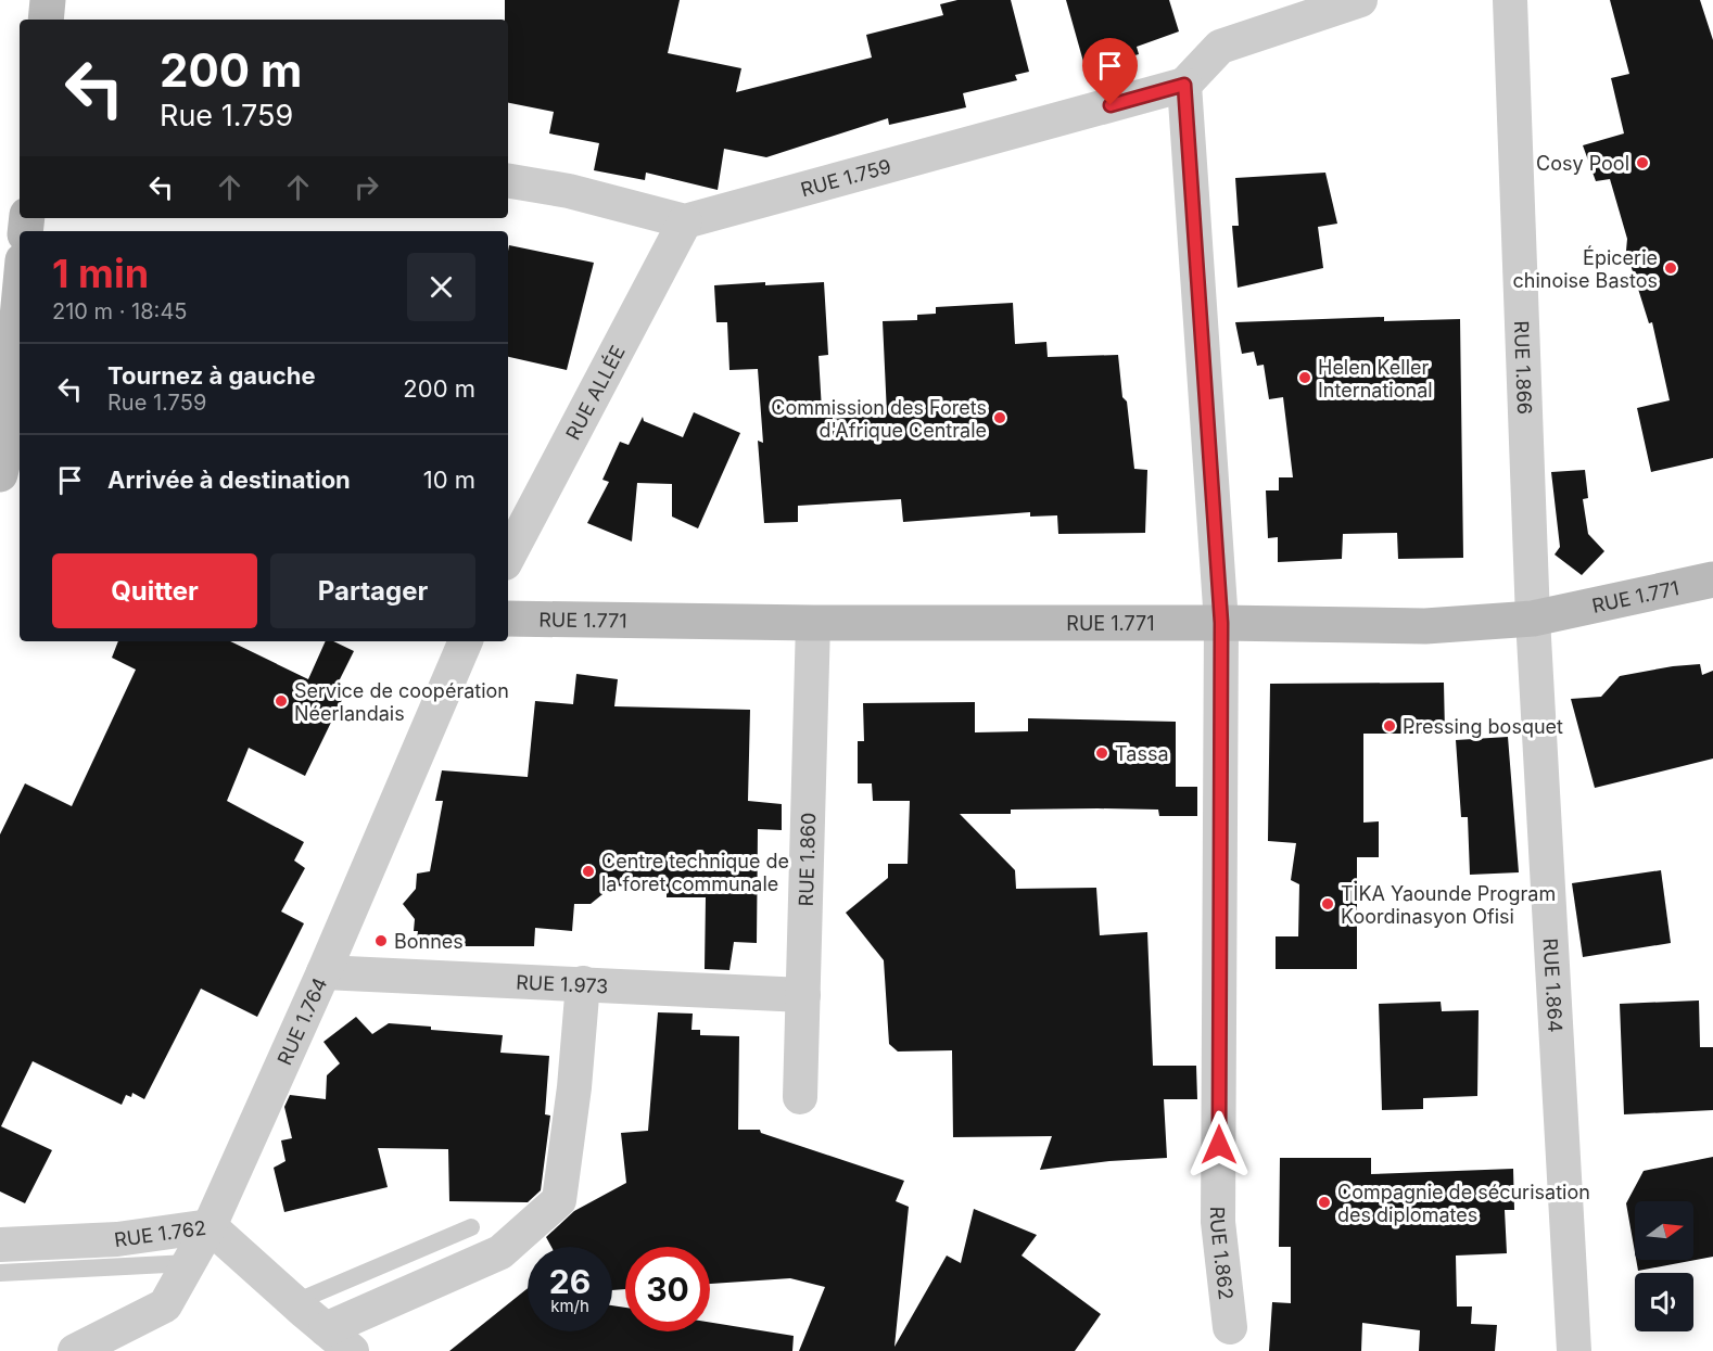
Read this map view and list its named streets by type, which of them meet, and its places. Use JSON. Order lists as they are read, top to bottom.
{
  "streets": {
    "street": [
      "RUE 1.759",
      "RUE 1.866",
      "RUE ALLÉE",
      "RUE 1.771",
      "RUE 1.860",
      "RUE 1.973",
      "RUE 1.864",
      "RUE 1.764",
      "RUE 1.762",
      "RUE 1.862"
    ]
  },
  "crossings": [
    ["RUE 1.759", "RUE ALLÉE"],
    ["RUE 1.759", "RUE 1.862"],
    ["RUE 1.866", "RUE 1.771"],
    ["RUE 1.866", "RUE 1.864"],
    ["RUE 1.771", "RUE 1.860"],
    ["RUE 1.771", "RUE 1.864"],
    ["RUE 1.771", "RUE 1.862"],
    ["RUE 1.860", "RUE 1.973"],
    ["RUE 1.973", "RUE 1.764"],
    ["RUE 1.764", "RUE 1.762"]
  ],
  "places": [
    "Cosy Pool",
    "Épicerie chinoise Bastos",
    "Helen Keller International",
    "Commission des Forets d'Afrique Centrale",
    "Service de coopération Néerlandais",
    "Pressing bosquet",
    "Tassa",
    "Centre technique de la foret communale",
    "TİKA Yaounde Program Koordinasyon Ofisi",
    "Bonnes",
    "Compagnie de sécurisation des diplomates"
  ],
  "north": "right",
  "page": {
    "turn": ["200 m", "Rue 1.759"],
    "heading": ["1 min", "210 m · 18:45"],
    "list": [
      {
        "name": "Tournez à gauche",
        "note": "Rue 1.759",
        "value": "200 m"
      },
      {
        "name": "Arrivée à destination",
        "value": "10 m"
      }
    ],
    "buttons": ["Quitter", "Partager"],
    "speed": "26 km/h",
    "limit": "30"
  }
}
